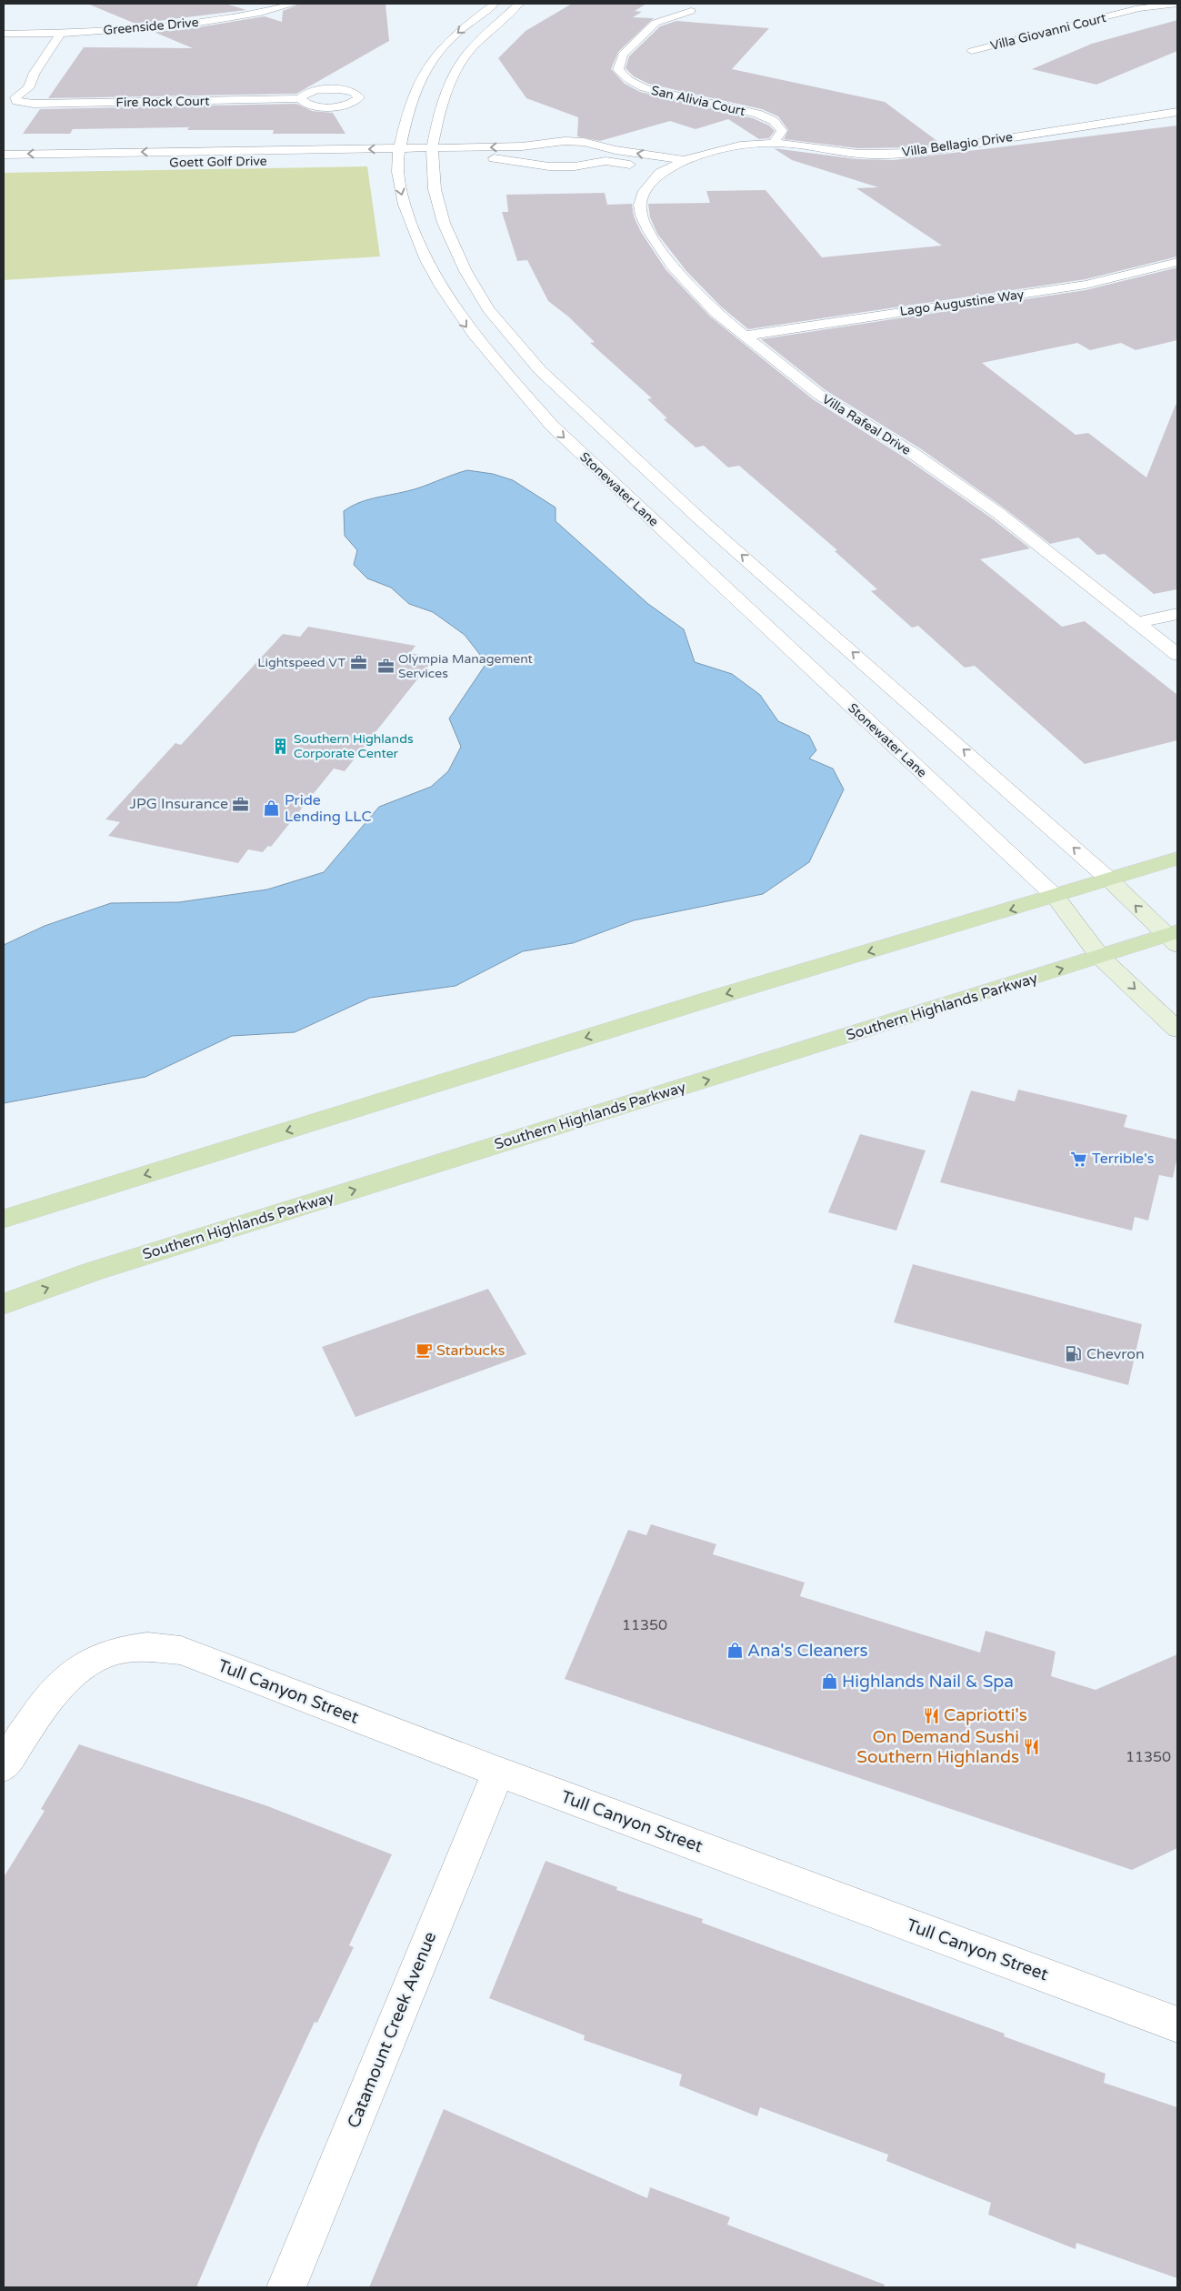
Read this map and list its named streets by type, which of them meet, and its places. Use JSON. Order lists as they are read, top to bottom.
{
  "streets": {
    "main road": ["Southern Highlands Parkway"],
    "street": [
      "Greenside Drive",
      "Villa Giovanni Court",
      "San Alivia Court",
      "Fire Rock Court",
      "Villa Bellagio Drive",
      "Goett Golf Drive",
      "Lago Augustine Way",
      "Villa Rafeal Drive",
      "Stonewater Lane",
      "Tull Canyon Street",
      "Catamount Creek Avenue"
    ]
  },
  "crossings": [
    ["Greenside Drive", "Fire Rock Court"],
    ["San Alivia Court", "Villa Bellagio Drive"],
    ["Villa Bellagio Drive", "Villa Rafeal Drive"],
    ["Goett Golf Drive", "Stonewater Lane"],
    ["Lago Augustine Way", "Villa Rafeal Drive"],
    ["Tull Canyon Street", "Catamount Creek Avenue"]
  ],
  "places": {
    "office": ["Lightspeed VT", "Olympia Management Services", "JPG Insurance"],
    "building": ["Southern Highlands Corporate Center"],
    "shop": ["Pride Lending LLC", "Ana's Cleaners", "Highlands Nail & Spa"],
    "supermarket": ["Terrible's"],
    "cafe": ["Starbucks"],
    "fuel station": ["Chevron"],
    "restaurant": ["Capriotti's", "On Demand Sushi Southern Highlands"]
  },
  "house_numbers": ["11350", "11350"]
}
